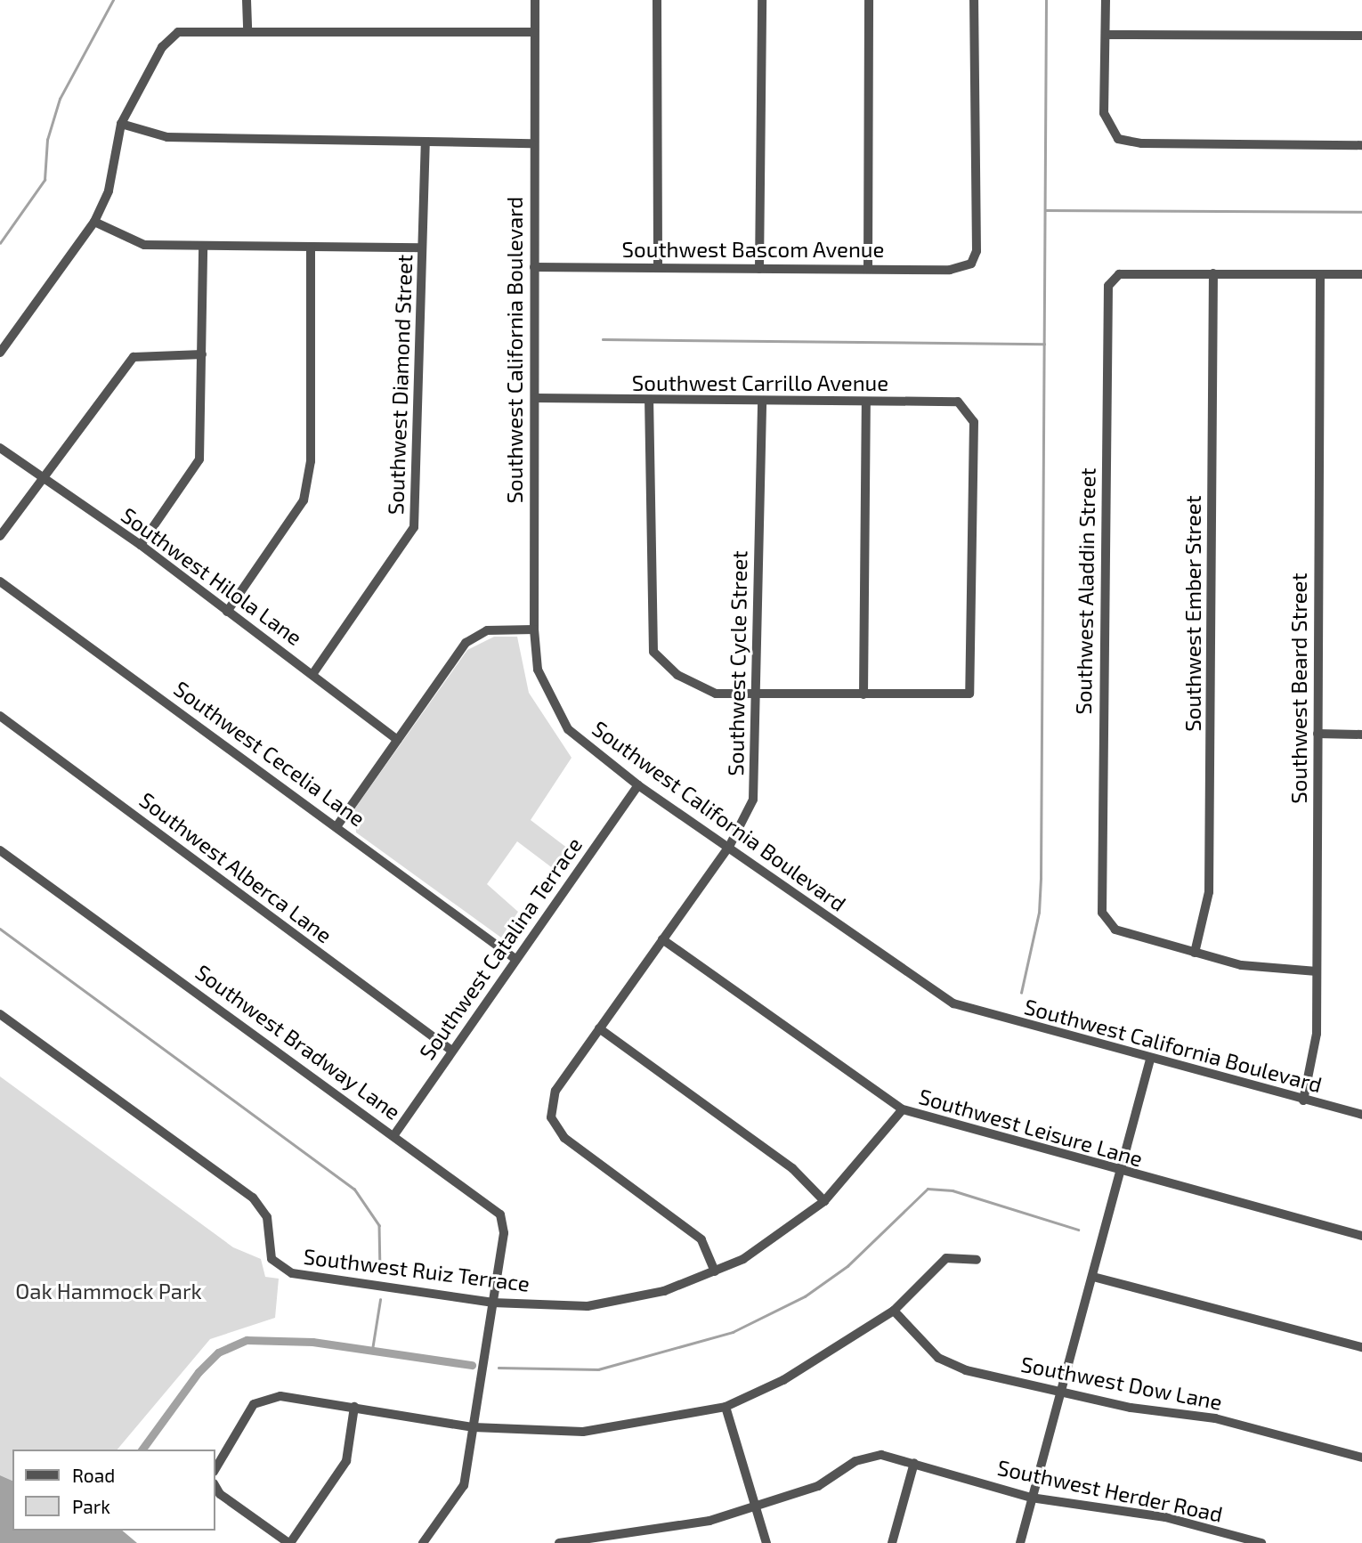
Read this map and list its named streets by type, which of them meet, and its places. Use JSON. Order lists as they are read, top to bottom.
{
  "streets": {
    "street": [
      "Southwest Bascom Avenue",
      "Southwest California Boulevard",
      "Southwest Carrillo Avenue",
      "Southwest Diamond Street",
      "Southwest Hilola Lane",
      "Southwest Aladdin Street",
      "Southwest Ember Street",
      "Southwest Cycle Street",
      "Southwest Beard Street",
      "Southwest Cecelia Lane",
      "Southwest Alberca Lane",
      "Southwest Catalina Terrace",
      "Southwest Bradway Lane",
      "Southwest Leisure Lane",
      "Southwest Ruiz Terrace",
      "Southwest Dow Lane",
      "Southwest Herder Road"
    ]
  },
  "crossings": [
    ["Southwest Bascom Avenue", "Southwest California Boulevard"],
    ["Southwest California Boulevard", "Southwest Carrillo Avenue"],
    ["Southwest California Boulevard", "Southwest Cycle Street"],
    ["Southwest California Boulevard", "Southwest Beard Street"],
    ["Southwest California Boulevard", "Southwest Catalina Terrace"],
    ["Southwest Carrillo Avenue", "Southwest Cycle Street"],
    ["Southwest Diamond Street", "Southwest Hilola Lane"],
    ["Southwest Aladdin Street", "Southwest Ember Street"],
    ["Southwest Cycle Street", "Southwest Leisure Lane"],
    ["Southwest Cycle Street", "Southwest Ruiz Terrace"],
    ["Southwest Cecelia Lane", "Southwest Catalina Terrace"],
    ["Southwest Alberca Lane", "Southwest Catalina Terrace"],
    ["Southwest Catalina Terrace", "Southwest Bradway Lane"],
    ["Southwest Bradway Lane", "Southwest Ruiz Terrace"],
    ["Southwest Leisure Lane", "Southwest Ruiz Terrace"]
  ],
  "parks": ["Oak Hammock Park"],
  "legend": ["Road", "Park"]
}
